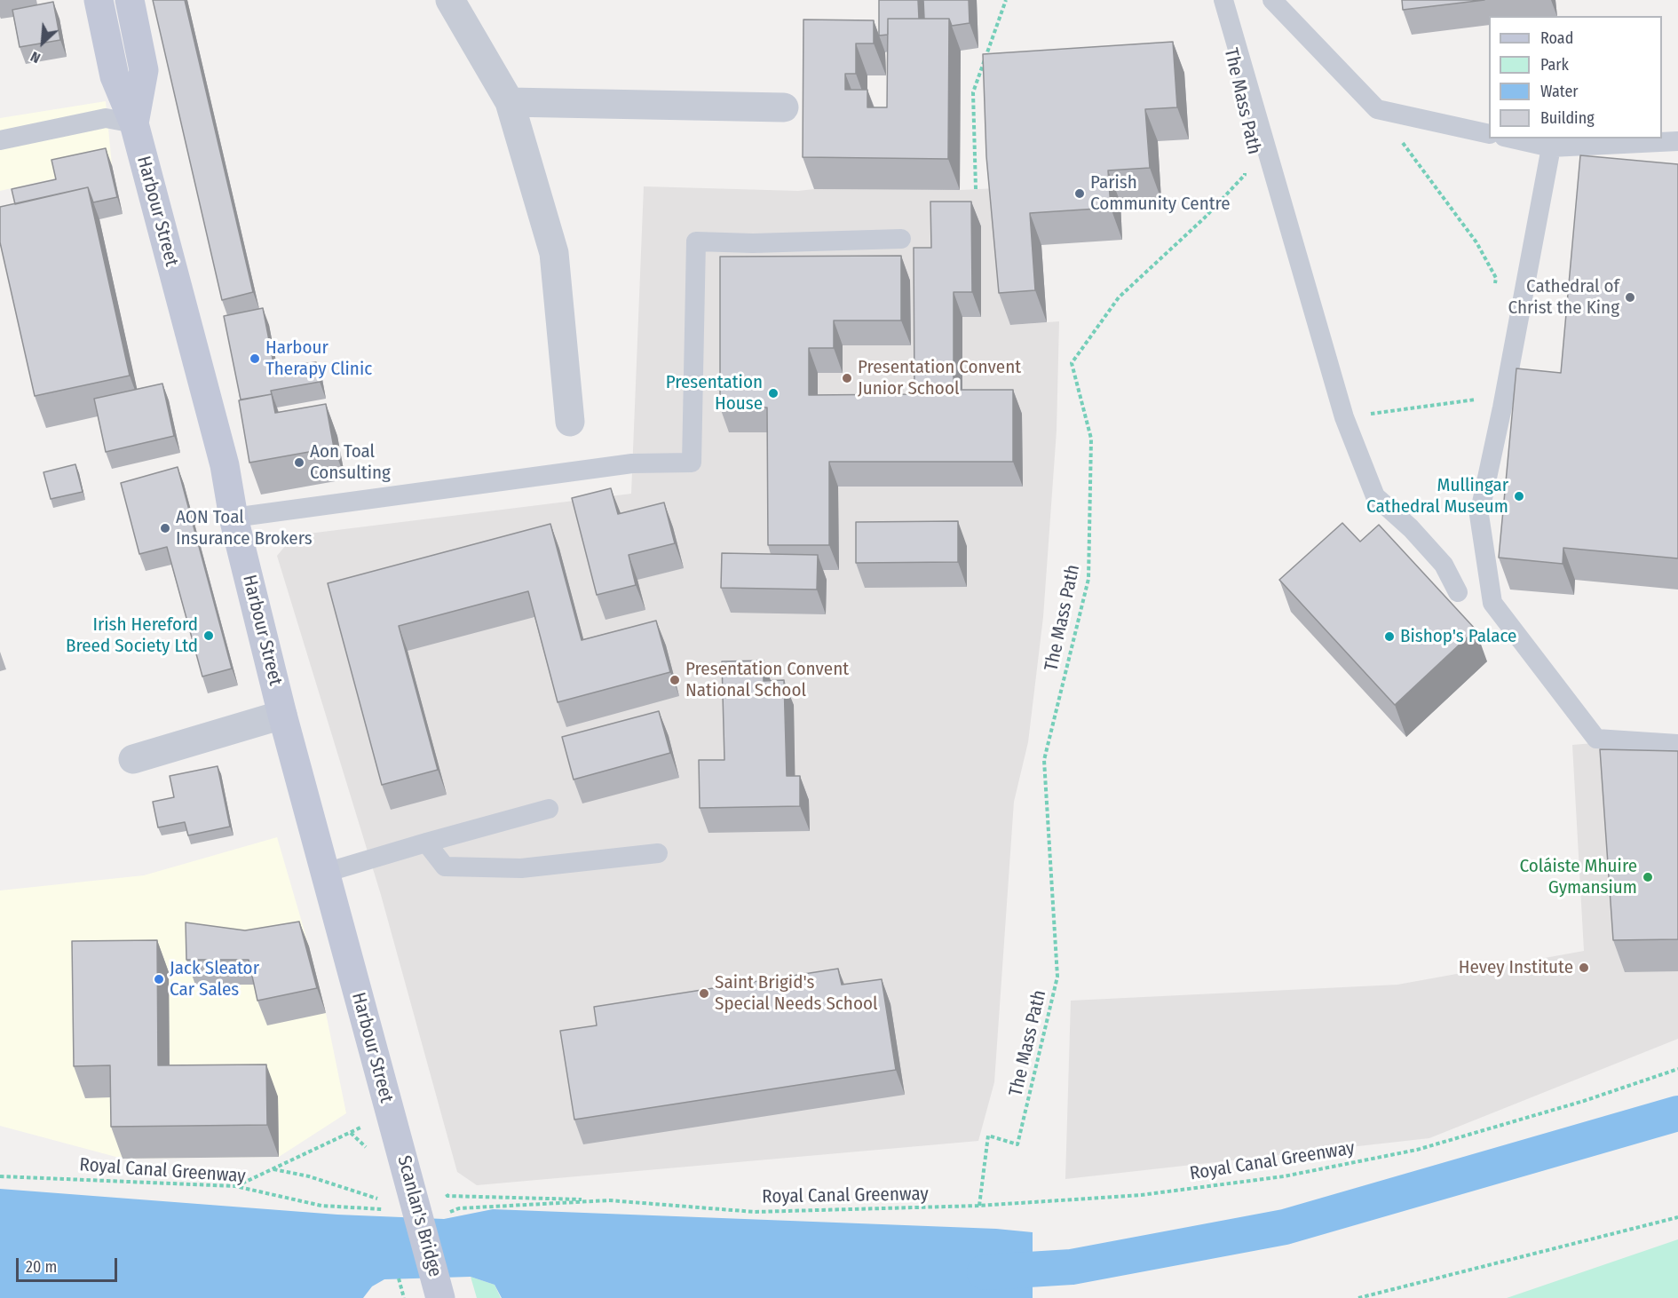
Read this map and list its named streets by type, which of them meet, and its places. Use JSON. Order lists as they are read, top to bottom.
{
  "streets": {
    "street": ["Harbour Street", "Scanlan's Bridge"],
    "path": ["The Mass Path", "Royal Canal Greenway"]
  },
  "crossings": [
    ["The Mass Path", "Royal Canal Greenway"],
    ["Harbour Street", "Scanlan's Bridge"]
  ],
  "places": [
    "Parish Community Centre",
    "Cathedral of Christ the King",
    "Harbour Therapy Clinic",
    "Presentation Convent Junior School",
    "Presentation House",
    "Aon Toal Consulting",
    "Mullingar Cathedral Museum",
    "AON Toal Insurance Brokers",
    "Irish Hereford Breed Society Ltd",
    "Bishop's Palace",
    "Presentation Convent National School",
    "Coláiste Mhuire Gymansium",
    "Hevey Institute",
    "Jack Sleator Car Sales",
    "Saint Brigid's Special Needs School"
  ],
  "legend": [
    "Road",
    "Park",
    "Water",
    "Building"
  ],
  "scale_bar": "20 m",
  "north": "bottom left"
}
